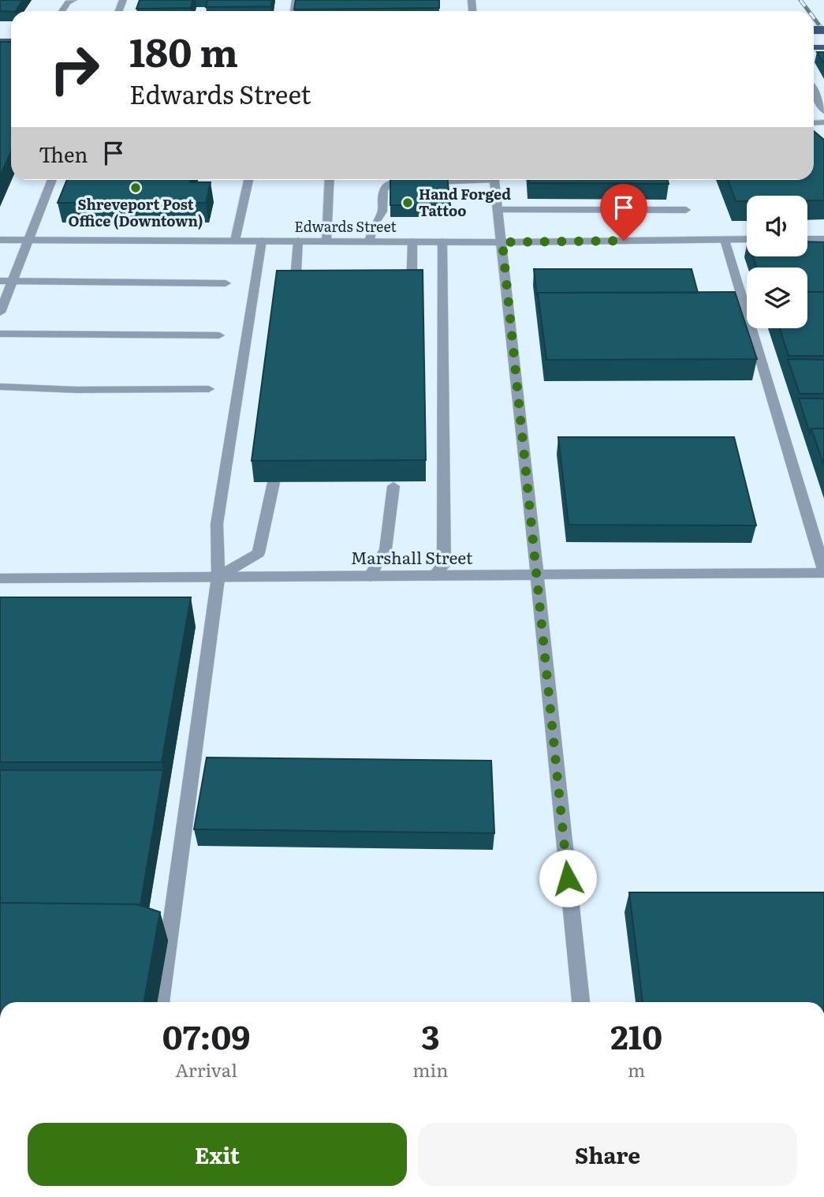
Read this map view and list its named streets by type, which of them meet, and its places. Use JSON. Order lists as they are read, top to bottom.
{
  "streets": {
    "street": ["Edwards Street", "Marshall Street"]
  },
  "places": ["Shreveport Post Office (Downtown)", "Hand Forged Tattoo"],
  "page": {
    "turn": ["180 m", "Edwards Street"],
    "then": "Then",
    "eta": [
      "07:09",
      "Arrival",
      "3",
      "min",
      "210",
      "m"
    ],
    "buttons": ["Exit", "Share"]
  }
}
